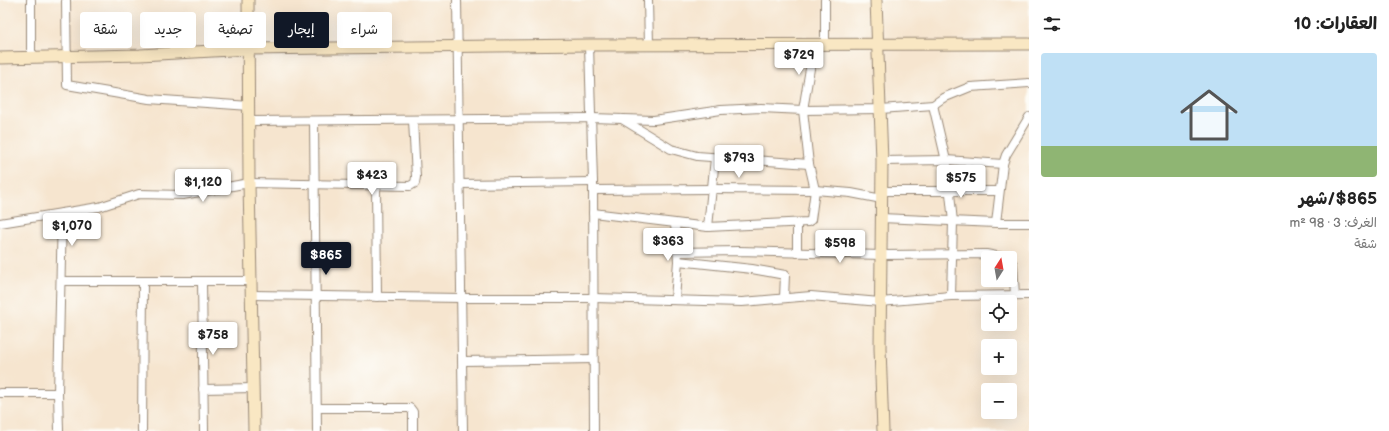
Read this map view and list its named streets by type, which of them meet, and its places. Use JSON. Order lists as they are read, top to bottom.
{
  "north": "top",
  "page": {
    "heading": "العقارات: 10",
    "chip": [
      "شراء",
      "إيجار",
      "تصفية",
      "جديد",
      "شقة"
    ],
    "price": [
      "$729",
      "$793",
      "$423",
      "$575",
      "$1,120",
      "$1,070",
      "$363",
      "$598",
      "$865",
      "$758"
    ],
    "list": [
      {
        "name": "$865/شهر",
        "note": "الغرف: 3 · 98 m² · شقة"
      }
    ],
    "map_buttons": ["+", "−"]
  }
}
